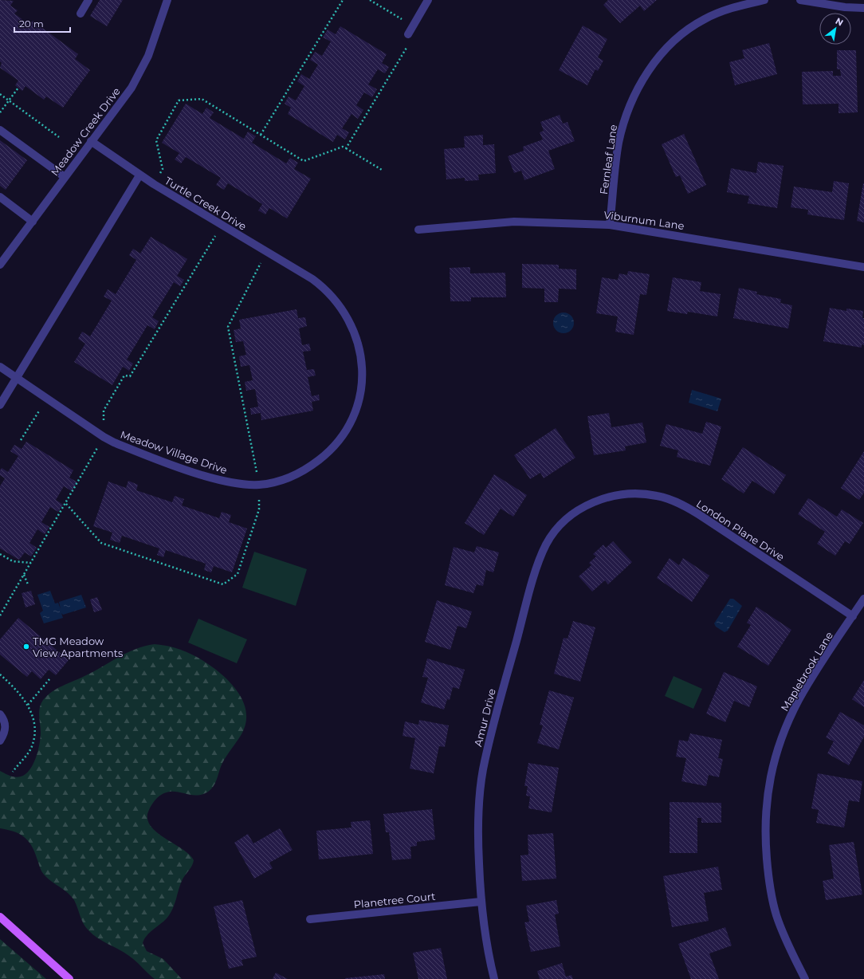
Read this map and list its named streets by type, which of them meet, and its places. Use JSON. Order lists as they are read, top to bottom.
{
  "streets": {
    "street": [
      "Meadow Creek Drive",
      "Fernleaf Lane",
      "Turtle Creek Drive",
      "Viburnum Lane",
      "Meadow Village Drive",
      "London Plane Drive",
      "Maplebrook Lane",
      "Amur Drive",
      "Planetree Court"
    ]
  },
  "crossings": [
    ["Meadow Creek Drive", "Turtle Creek Drive"],
    ["Fernleaf Lane", "Viburnum Lane"],
    ["Turtle Creek Drive", "Meadow Village Drive"],
    ["London Plane Drive", "Maplebrook Lane"],
    ["London Plane Drive", "Amur Drive"],
    ["Amur Drive", "Planetree Court"]
  ],
  "places": ["TMG Meadow View Apartments"],
  "scale_bar": "20 m",
  "north": "top right"
}
